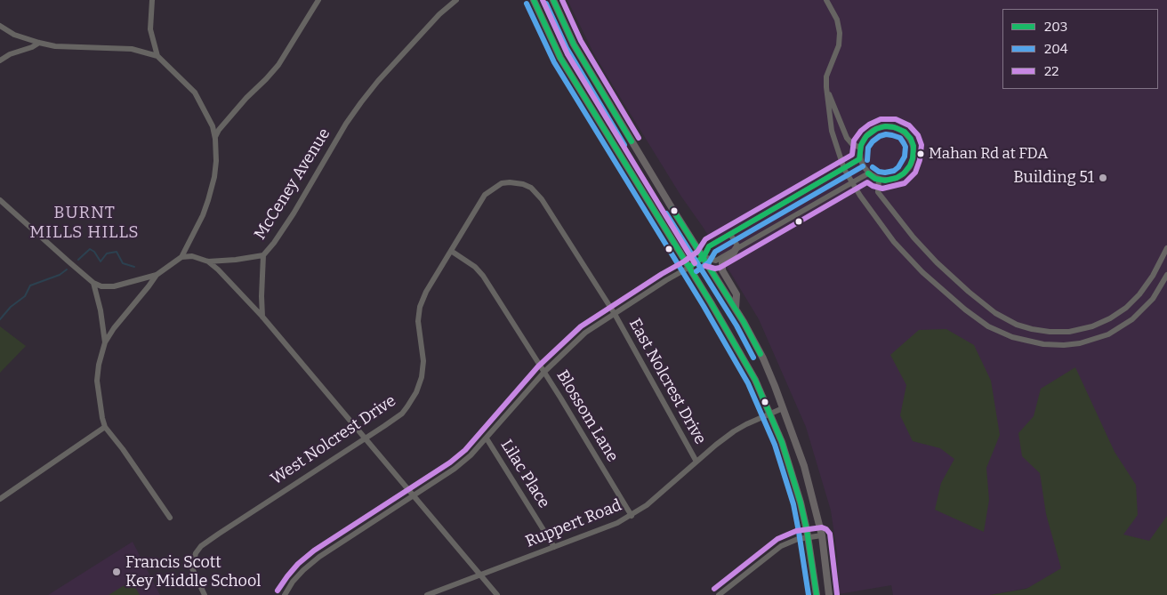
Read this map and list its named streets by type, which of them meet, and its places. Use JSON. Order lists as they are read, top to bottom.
{
  "streets": {
    "street": [
      "McCeney Avenue",
      "East Nolcrest Drive",
      "Blossom Lane",
      "West Nolcrest Drive",
      "Lilac Place",
      "Ruppert Road"
    ]
  },
  "crossings": [
    ["East Nolcrest Drive", "West Nolcrest Drive"],
    ["East Nolcrest Drive", "Ruppert Road"],
    ["Blossom Lane", "West Nolcrest Drive"],
    ["Blossom Lane", "Ruppert Road"],
    ["Lilac Place", "Ruppert Road"]
  ],
  "districts": ["BURNT MILLS HILLS"],
  "places": ["Mahan Rd at FDA", "Building 51", "Francis Scott Key Middle School"],
  "lines": ["transit line 203", "transit line 22", "transit line 204"],
  "legend": ["203", "204", "22"]
}
